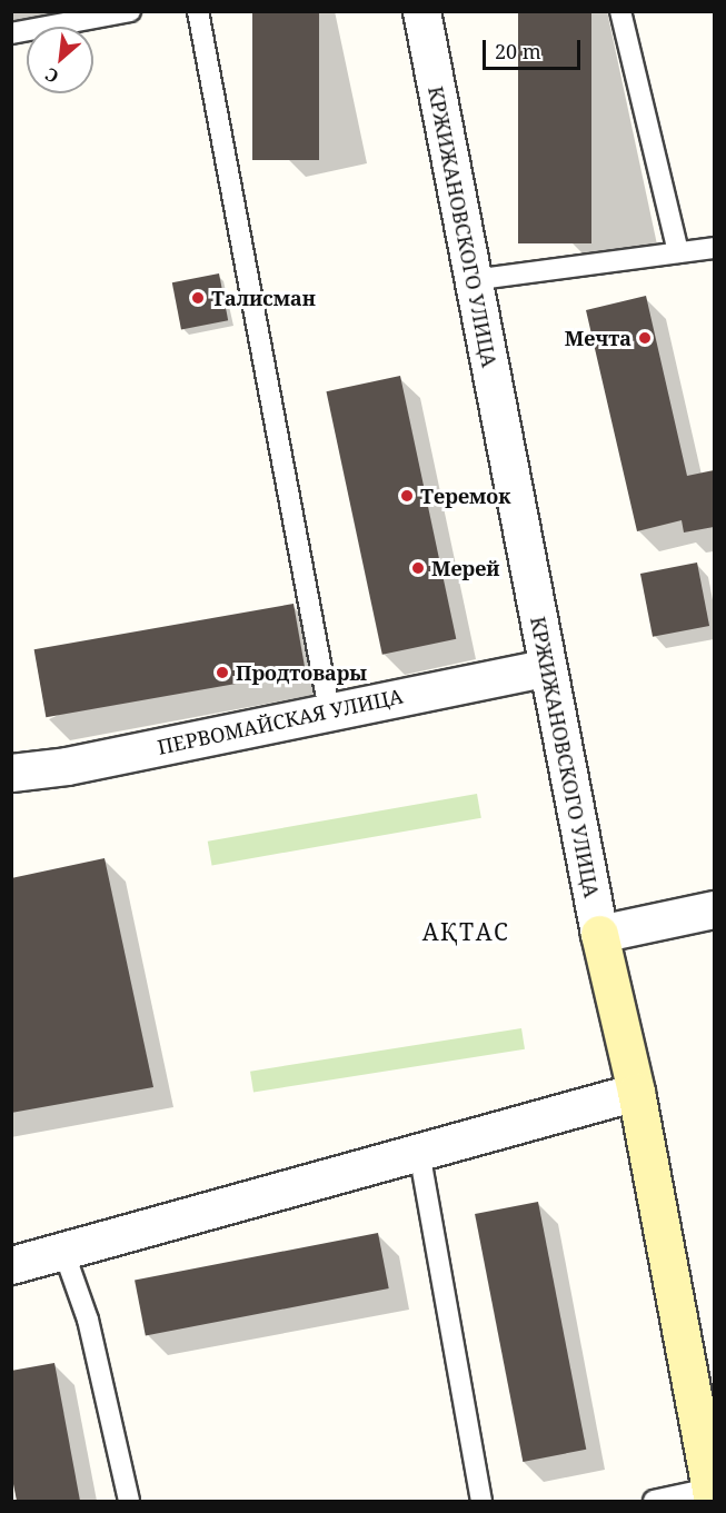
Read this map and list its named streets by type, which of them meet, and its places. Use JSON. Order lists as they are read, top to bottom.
{
  "streets": {
    "street": ["КРЖИЖАНОВСКОГО УЛИЦА", "ПЕРВОМАЙСКАЯ УЛИЦА"]
  },
  "crossings": [
    ["КРЖИЖАНОВСКОГО УЛИЦА", "ПЕРВОМАЙСКАЯ УЛИЦА"]
  ],
  "districts": ["АҚТАС"],
  "places": [
    "Талисман",
    "Мечта",
    "Теремок",
    "Мерей",
    "Продтовары"
  ],
  "scale_bar": "20 m",
  "north": "bottom left"
}
